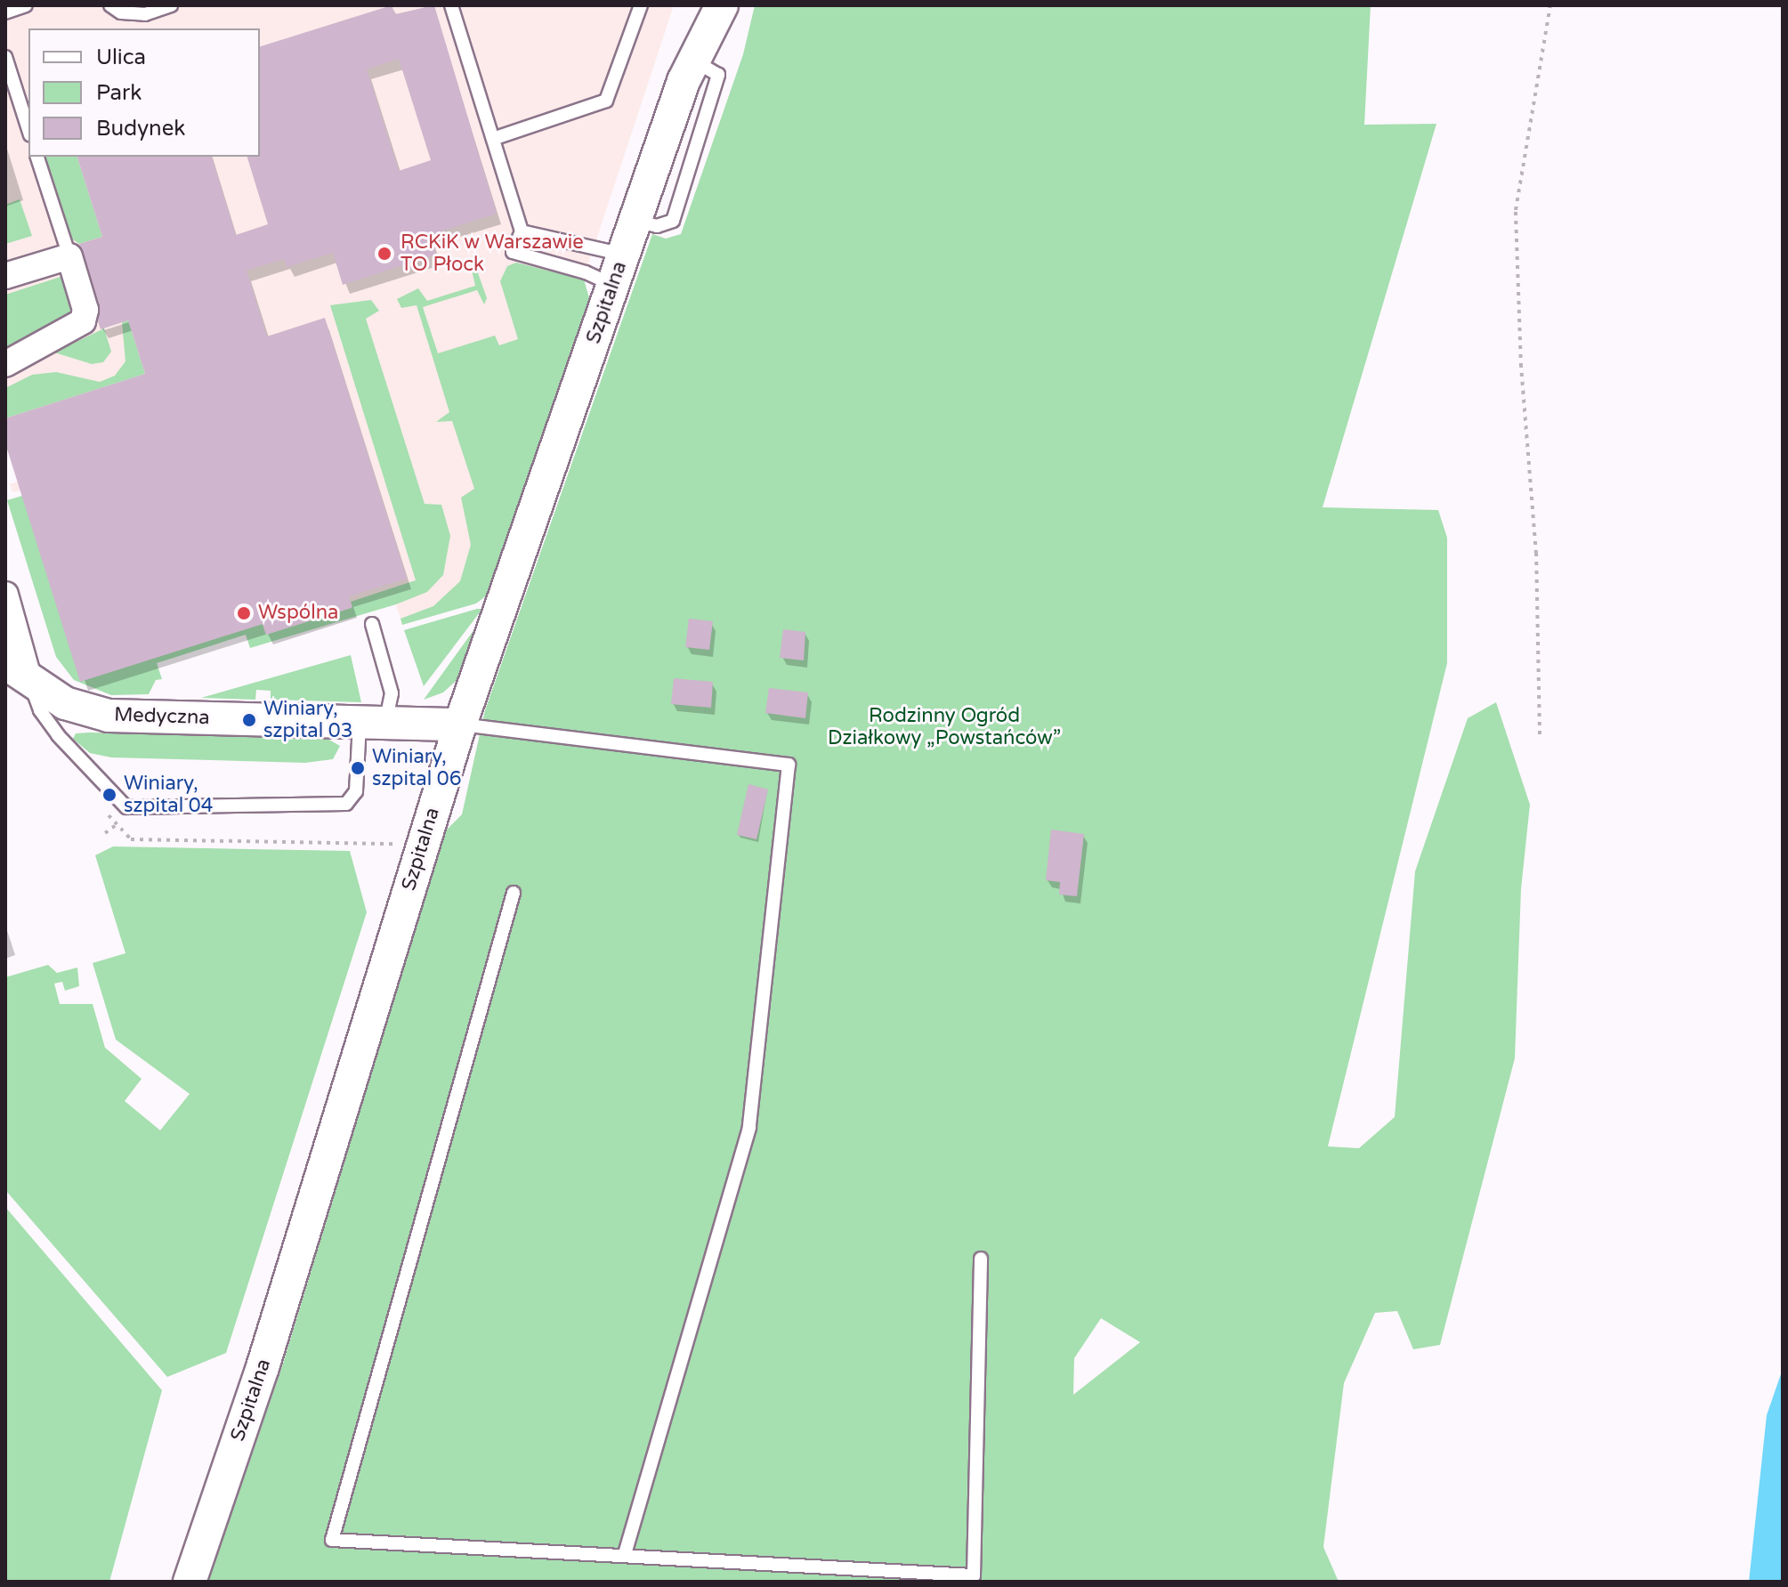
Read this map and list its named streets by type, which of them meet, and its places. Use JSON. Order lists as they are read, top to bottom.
{
  "streets": {
    "street": ["Szpitalna", "Medyczna"]
  },
  "crossings": [
    ["Szpitalna", "Medyczna"]
  ],
  "parks": ["Rodzinny Ogród Działkowy „Powstańców”"],
  "places": [
    "RCKiK w Warszawie TO Płock",
    "Wspólna",
    "Winiary, szpital 03",
    "Winiary, szpital 06",
    "Winiary, szpital 04"
  ],
  "legend": ["Ulica", "Park", "Budynek"]
}
